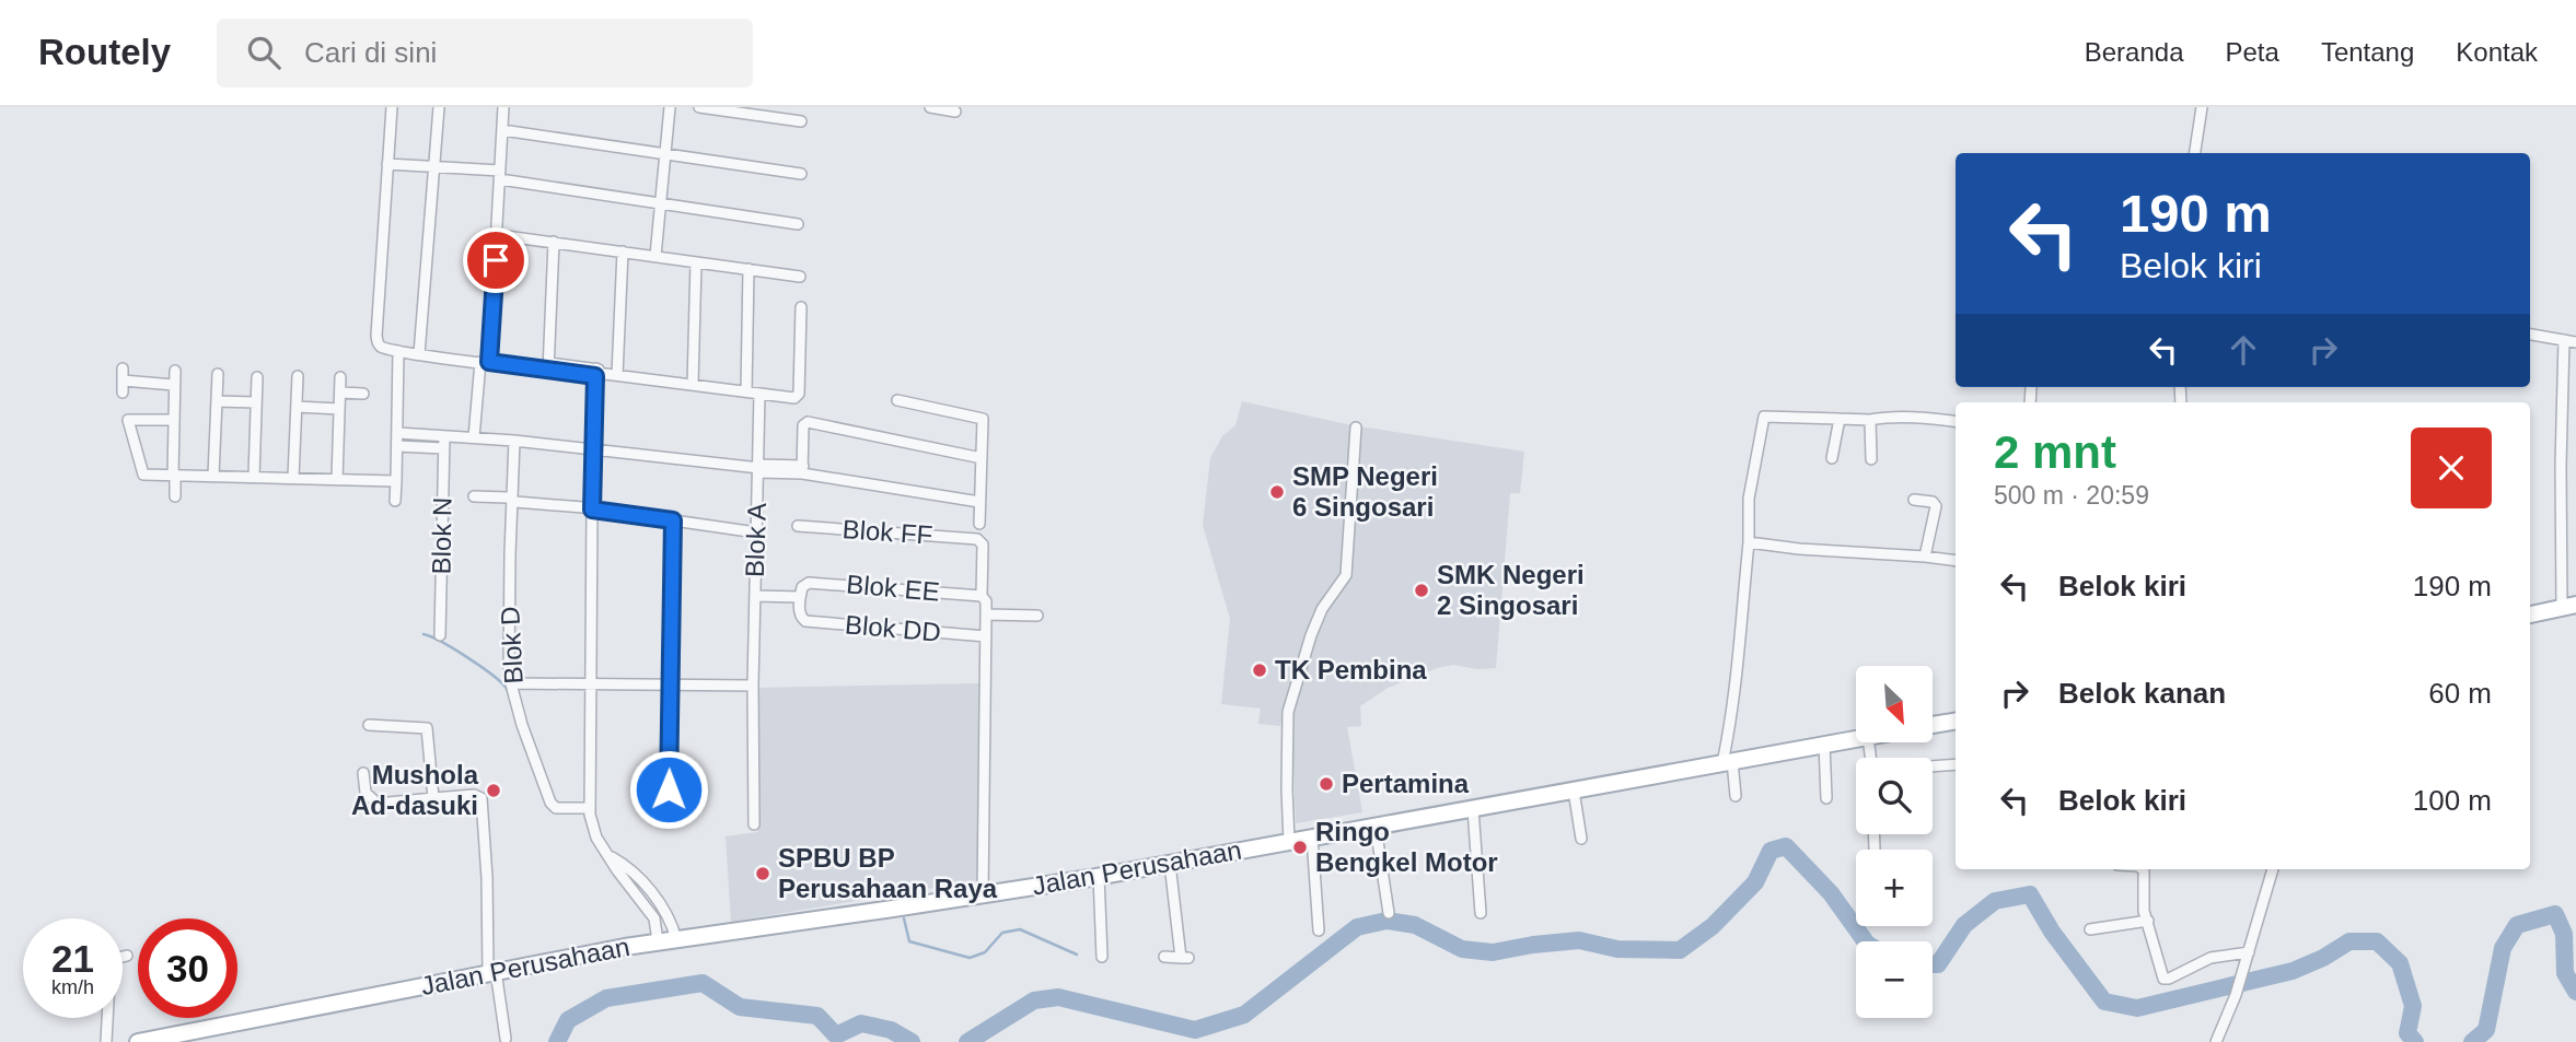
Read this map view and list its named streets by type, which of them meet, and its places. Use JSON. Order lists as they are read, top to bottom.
{
  "streets": {
    "main road": ["Jalan Perusahaan"],
    "street": [
      "Blok FF",
      "Blok N",
      "Blok A",
      "Blok EE",
      "Blok DD",
      "Blok D"
    ]
  },
  "crossings": [
    ["Blok FF", "Blok EE"],
    ["Blok EE", "Blok DD"]
  ],
  "places": [
    "SMP Negeri 6 Singosari",
    "SMK Negeri 2 Singosari",
    "TK Pembina",
    "Pertamina",
    "Mushola Ad-dasuki",
    "Ringo Bengkel Motor",
    "SPBU BP Perusahaan Raya"
  ],
  "north": "bottom right",
  "page": {
    "header": "Routely",
    "search": "Cari di sini",
    "nav": [
      "Beranda",
      "Peta",
      "Tentang",
      "Kontak"
    ],
    "turn": ["190 m", "Belok kiri"],
    "heading": ["2 mnt", "500 m · 20:59"],
    "list": [
      {
        "name": "Belok kiri",
        "value": "190 m"
      },
      {
        "name": "Belok kanan",
        "value": "60 m"
      },
      {
        "name": "Belok kiri",
        "value": "100 m"
      }
    ],
    "map_buttons": ["+", "−"],
    "speed": "21 km/h",
    "limit": "30"
  }
}
